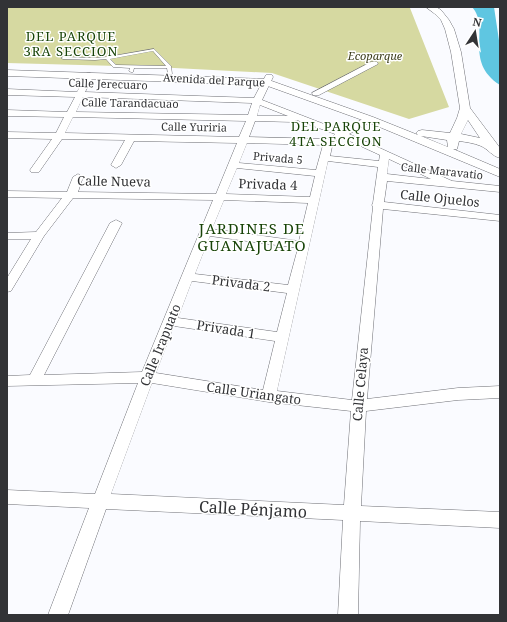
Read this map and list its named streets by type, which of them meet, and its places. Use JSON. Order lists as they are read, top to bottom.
{
  "streets": {
    "street": [
      "Avenida del Parque",
      "Calle Jerecuaro",
      "Calle Tarandacuao",
      "Calle Yuriria",
      "Privada 5",
      "Calle Maravatio",
      "Calle Nueva",
      "Privada 4",
      "Calle Ojuelos",
      "Privada 2",
      "Privada 1",
      "Calle Irapuato",
      "Calle Celaya",
      "Calle Uriangato",
      "Calle Pénjamo"
    ]
  },
  "crossings": [
    ["Avenida del Parque", "Calle Irapuato"],
    ["Calle Jerecuaro", "Calle Tarandacuao"],
    ["Calle Jerecuaro", "Calle Maravatio"],
    ["Calle Jerecuaro", "Calle Irapuato"],
    ["Calle Jerecuaro", "Calle Celaya"],
    ["Calle Tarandacuao", "Calle Irapuato"],
    ["Calle Yuriria", "Calle Irapuato"],
    ["Privada 5", "Calle Irapuato"],
    ["Calle Maravatio", "Calle Celaya"],
    ["Calle Nueva", "Privada 4"],
    ["Calle Nueva", "Calle Irapuato"],
    ["Privada 4", "Calle Irapuato"],
    ["Calle Ojuelos", "Calle Celaya"],
    ["Privada 2", "Calle Irapuato"],
    ["Privada 1", "Calle Irapuato"],
    ["Calle Irapuato", "Calle Uriangato"],
    ["Calle Irapuato", "Calle Pénjamo"],
    ["Calle Celaya", "Calle Uriangato"],
    ["Calle Celaya", "Calle Pénjamo"]
  ],
  "districts": ["DEL PARQUE 3RA SECCION", "DEL PARQUE 4TA SECCION", "JARDINES DE GUANAJUATO"],
  "parks": ["Ecoparque"],
  "north": "top"
}
